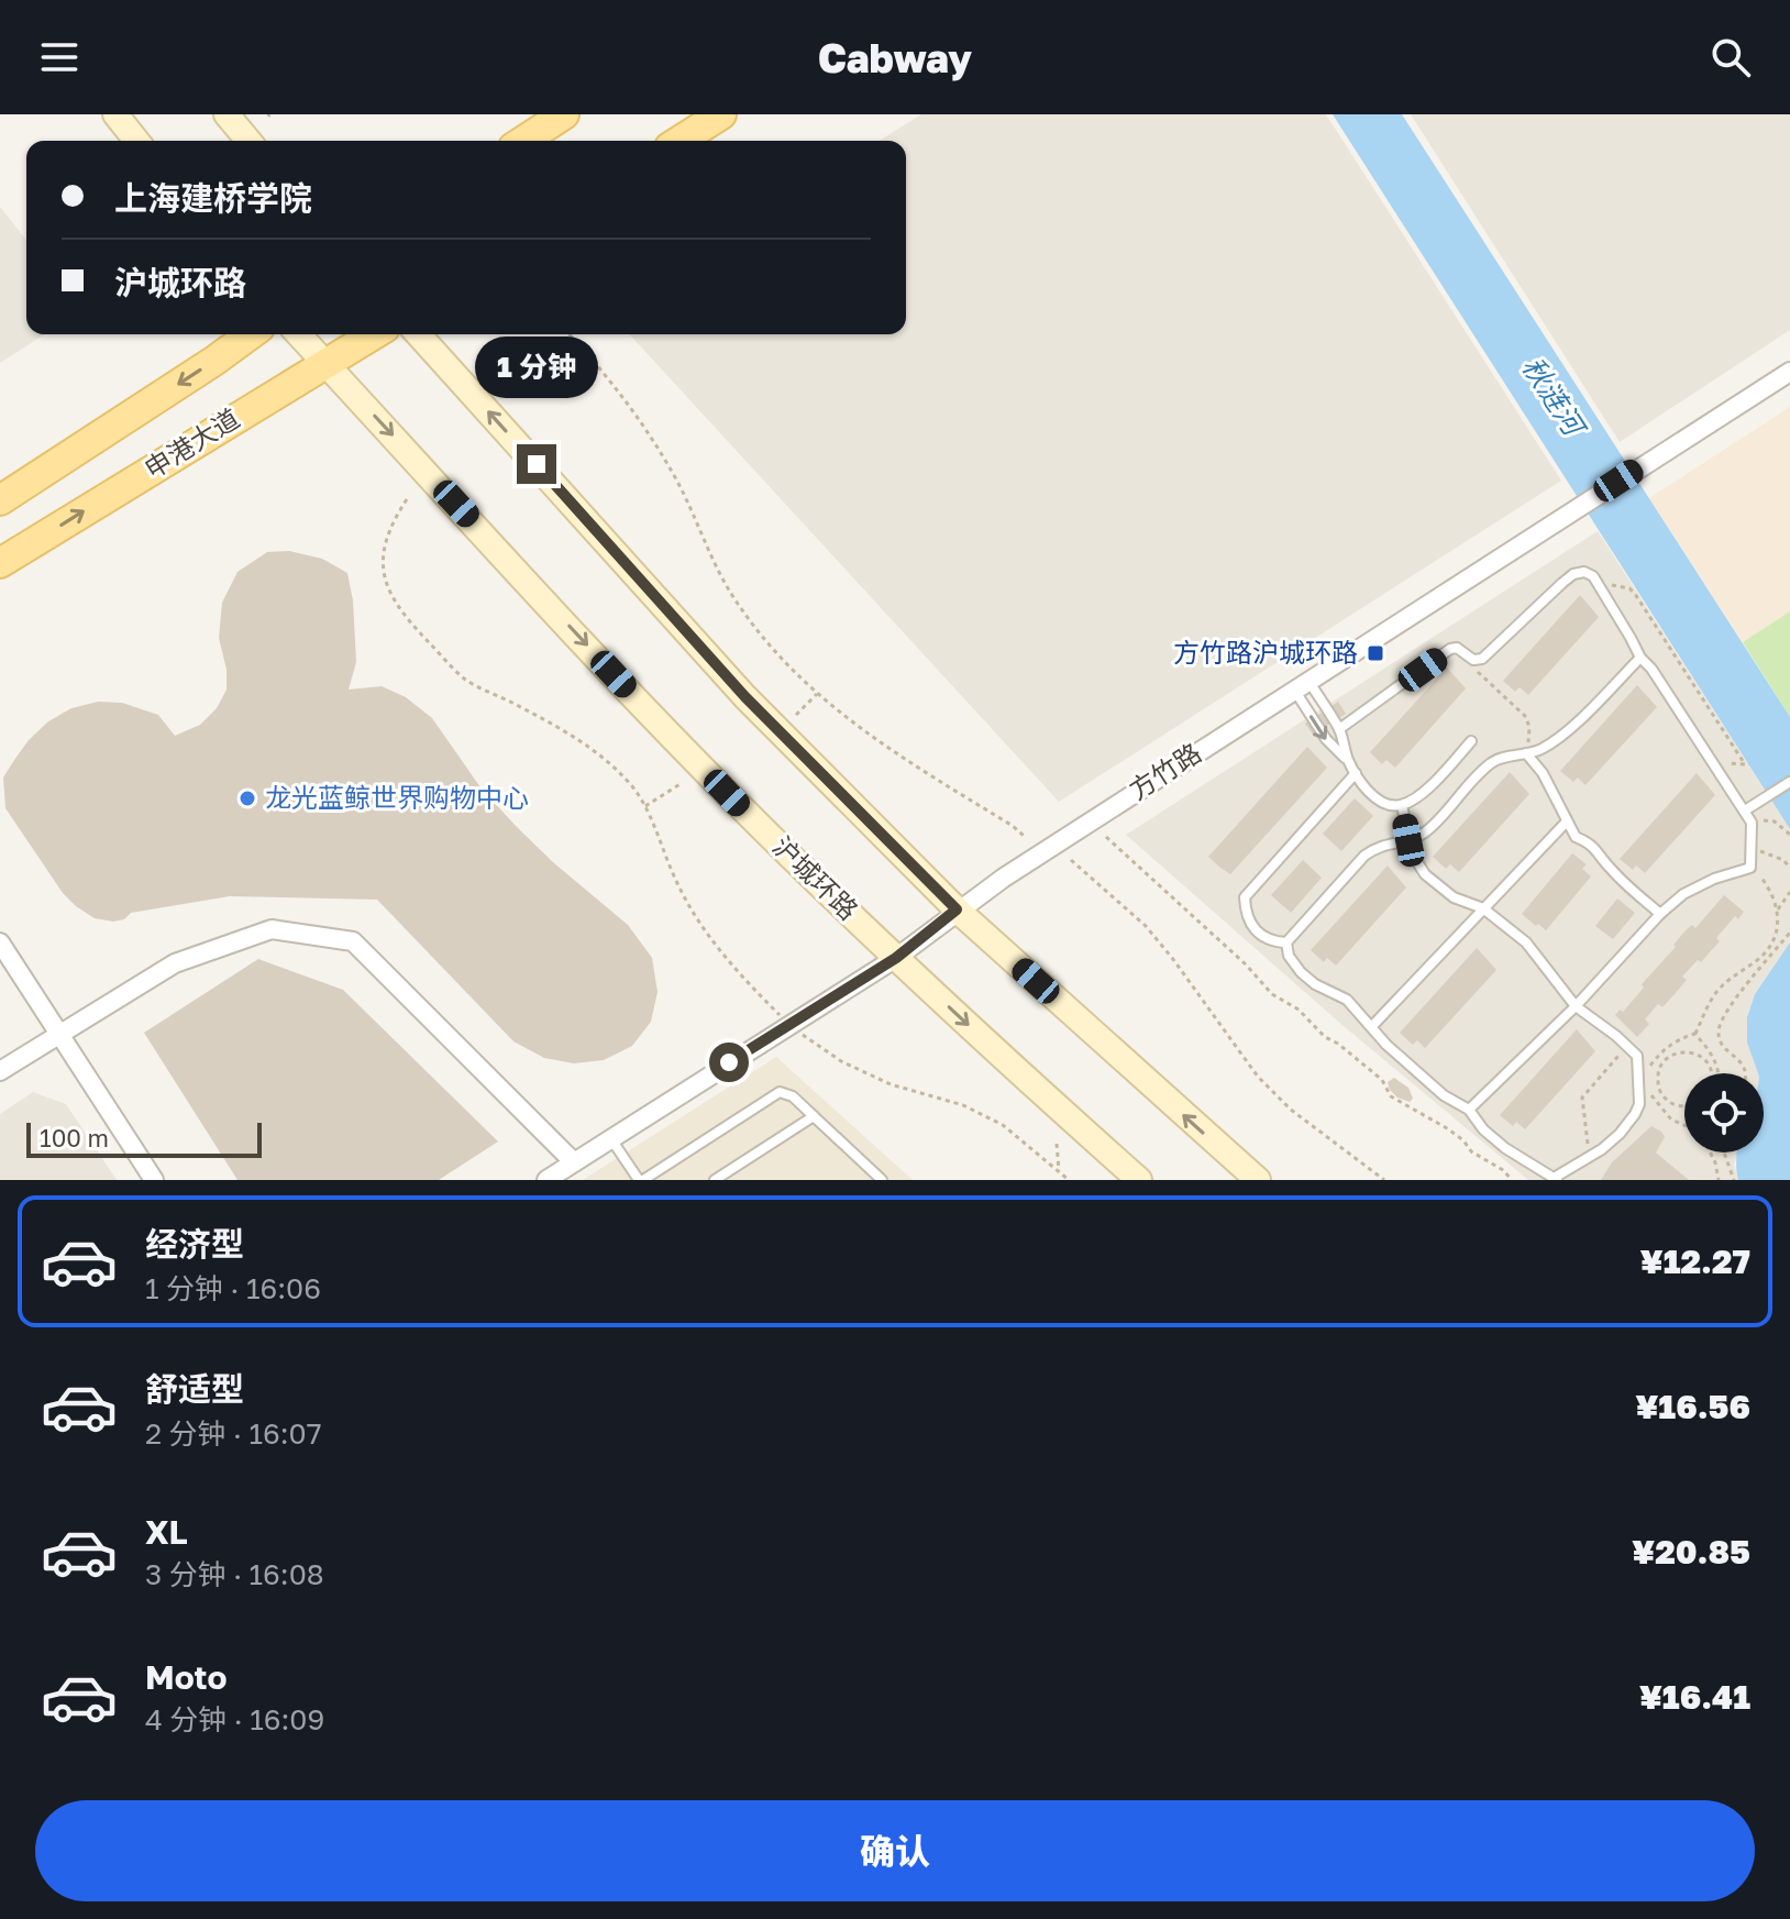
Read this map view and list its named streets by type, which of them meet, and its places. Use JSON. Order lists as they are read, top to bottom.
{
  "streets": {
    "main road": ["申港大道", "沪城环路"],
    "street": ["方竹路"]
  },
  "crossings": [
    ["申港大道", "沪城环路"],
    ["方竹路", "沪城环路"]
  ],
  "water": ["秋涟河"],
  "places": {
    "transit": ["方竹路沪城环路"],
    "other": ["龙光蓝鲸世界购物中心"]
  },
  "scale_bar": "100 m",
  "page": {
    "header": "Cabway",
    "banner": ["上海建桥学院", "沪城环路"],
    "bubble": "1 分钟",
    "scale": "100 m",
    "list": [
      {
        "name": "经济型",
        "note": "1 分钟 · 16:06",
        "value": "¥12.27"
      },
      {
        "name": "舒适型",
        "note": "2 分钟 · 16:07",
        "value": "¥16.56"
      },
      {
        "name": "XL",
        "note": "3 分钟 · 16:08",
        "value": "¥20.85"
      },
      {
        "name": "Moto",
        "note": "4 分钟 · 16:09",
        "value": "¥16.41"
      }
    ],
    "buttons": "确认"
  }
}
